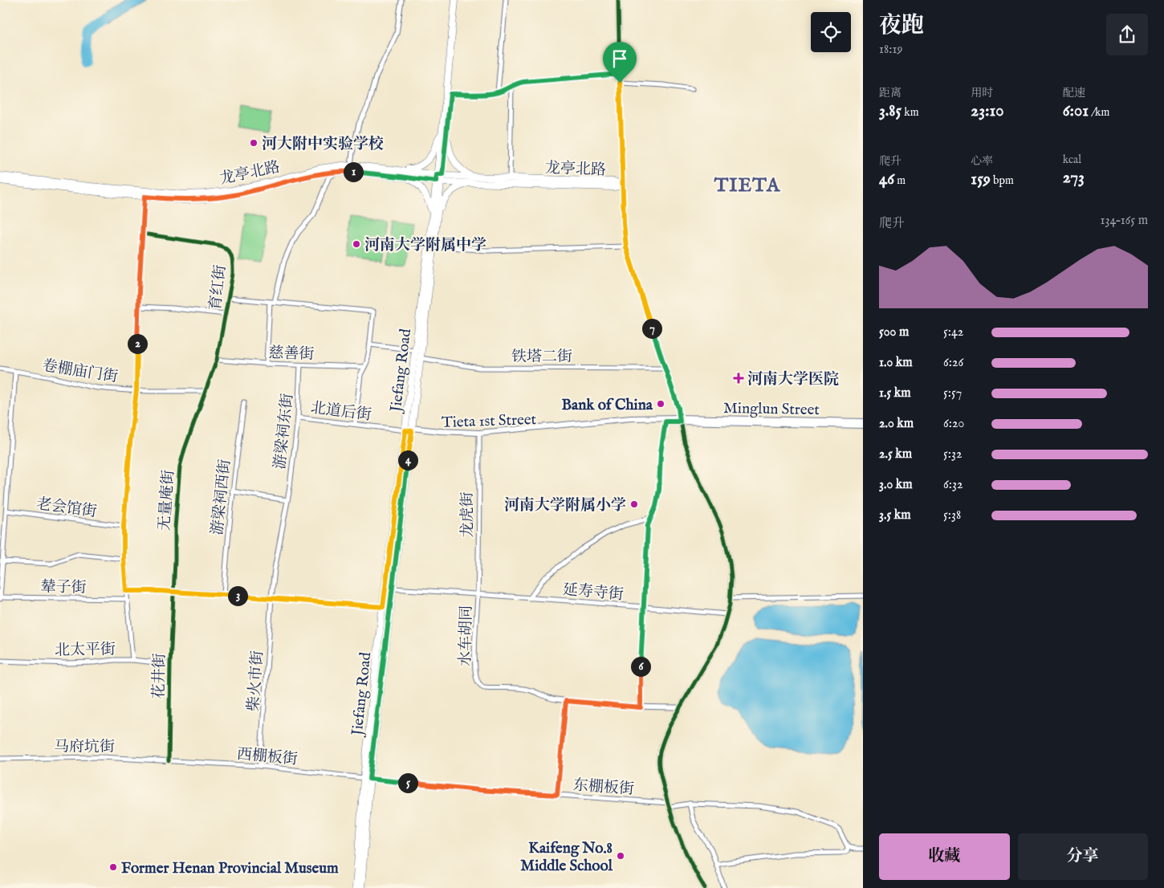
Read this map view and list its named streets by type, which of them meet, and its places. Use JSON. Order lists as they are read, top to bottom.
{
  "streets": {
    "main road": ["龙亭北路", "Jiefang Road"],
    "street": [
      "育红街",
      "慈善街",
      "铁塔二街",
      "卷棚庙门街",
      "Minglun Street",
      "北道后街",
      "Tieta 1st Street",
      "游梁祠东街",
      "游梁祠西街",
      "无量庵街",
      "老会馆街",
      "龙虎街",
      "辇子街",
      "延寿寺街",
      "水车胡同",
      "北太平街",
      "花井街",
      "柴火市街",
      "马府坑街",
      "西棚板街",
      "东棚板街"
    ]
  },
  "crossings": [
    ["龙亭北路", "Jiefang Road"],
    ["育红街", "慈善街"],
    ["育红街", "卷棚庙门街"],
    ["育红街", "无量庵街"],
    ["慈善街", "游梁祠东街"],
    ["铁塔二街", "Jiefang Road"],
    ["卷棚庙门街", "无量庵街"],
    ["Jiefang Road", "北道后街"],
    ["Jiefang Road", "Tieta 1st Street"],
    ["Jiefang Road", "延寿寺街"],
    ["Jiefang Road", "西棚板街"],
    ["Jiefang Road", "东棚板街"],
    ["Minglun Street", "Tieta 1st Street"],
    ["北道后街", "Tieta 1st Street"],
    ["北道后街", "游梁祠东街"],
    ["Tieta 1st Street", "龙虎街"],
    ["游梁祠东街", "柴火市街"],
    ["无量庵街", "花井街"],
    ["龙虎街", "延寿寺街"],
    ["龙虎街", "水车胡同"],
    ["延寿寺街", "水车胡同"],
    ["北太平街", "花井街"],
    ["花井街", "马府坑街"],
    ["花井街", "西棚板街"],
    ["柴火市街", "西棚板街"],
    ["马府坑街", "西棚板街"],
    ["西棚板街", "东棚板街"]
  ],
  "districts": ["TIETA"],
  "places": {
    "other": [
      "河大附中实验学校",
      "河南大学附属中学",
      "Bank of China",
      "河南大学附属小学",
      "Kaifeng No.8 Middle School",
      "Former Henan Provincial Museum"
    ],
    "health": ["河南大学医院"]
  },
  "page": {
    "heading": ["夜跑", "18:19"],
    "stats": [
      ["距离", "3.85 km"],
      ["用时", "23:10"],
      ["配速", "6:01 /km"],
      ["爬升", "46 m"],
      ["心率", "159 bpm"],
      ["kcal", "273"]
    ],
    "pins": [
      "1",
      "7",
      "2",
      "4",
      "3",
      "6",
      "5"
    ],
    "chart": ["爬升", "134–165 m"],
    "list": [
      {
        "name": "500 m",
        "note": "5:42"
      },
      {
        "name": "1.0 km",
        "note": "6:26"
      },
      {
        "name": "1.5 km",
        "note": "5:57"
      },
      {
        "name": "2.0 km",
        "note": "6:20"
      },
      {
        "name": "2.5 km",
        "note": "5:32"
      },
      {
        "name": "3.0 km",
        "note": "6:32"
      },
      {
        "name": "3.5 km",
        "note": "5:38"
      }
    ],
    "buttons": ["收藏", "分享"]
  }
}
